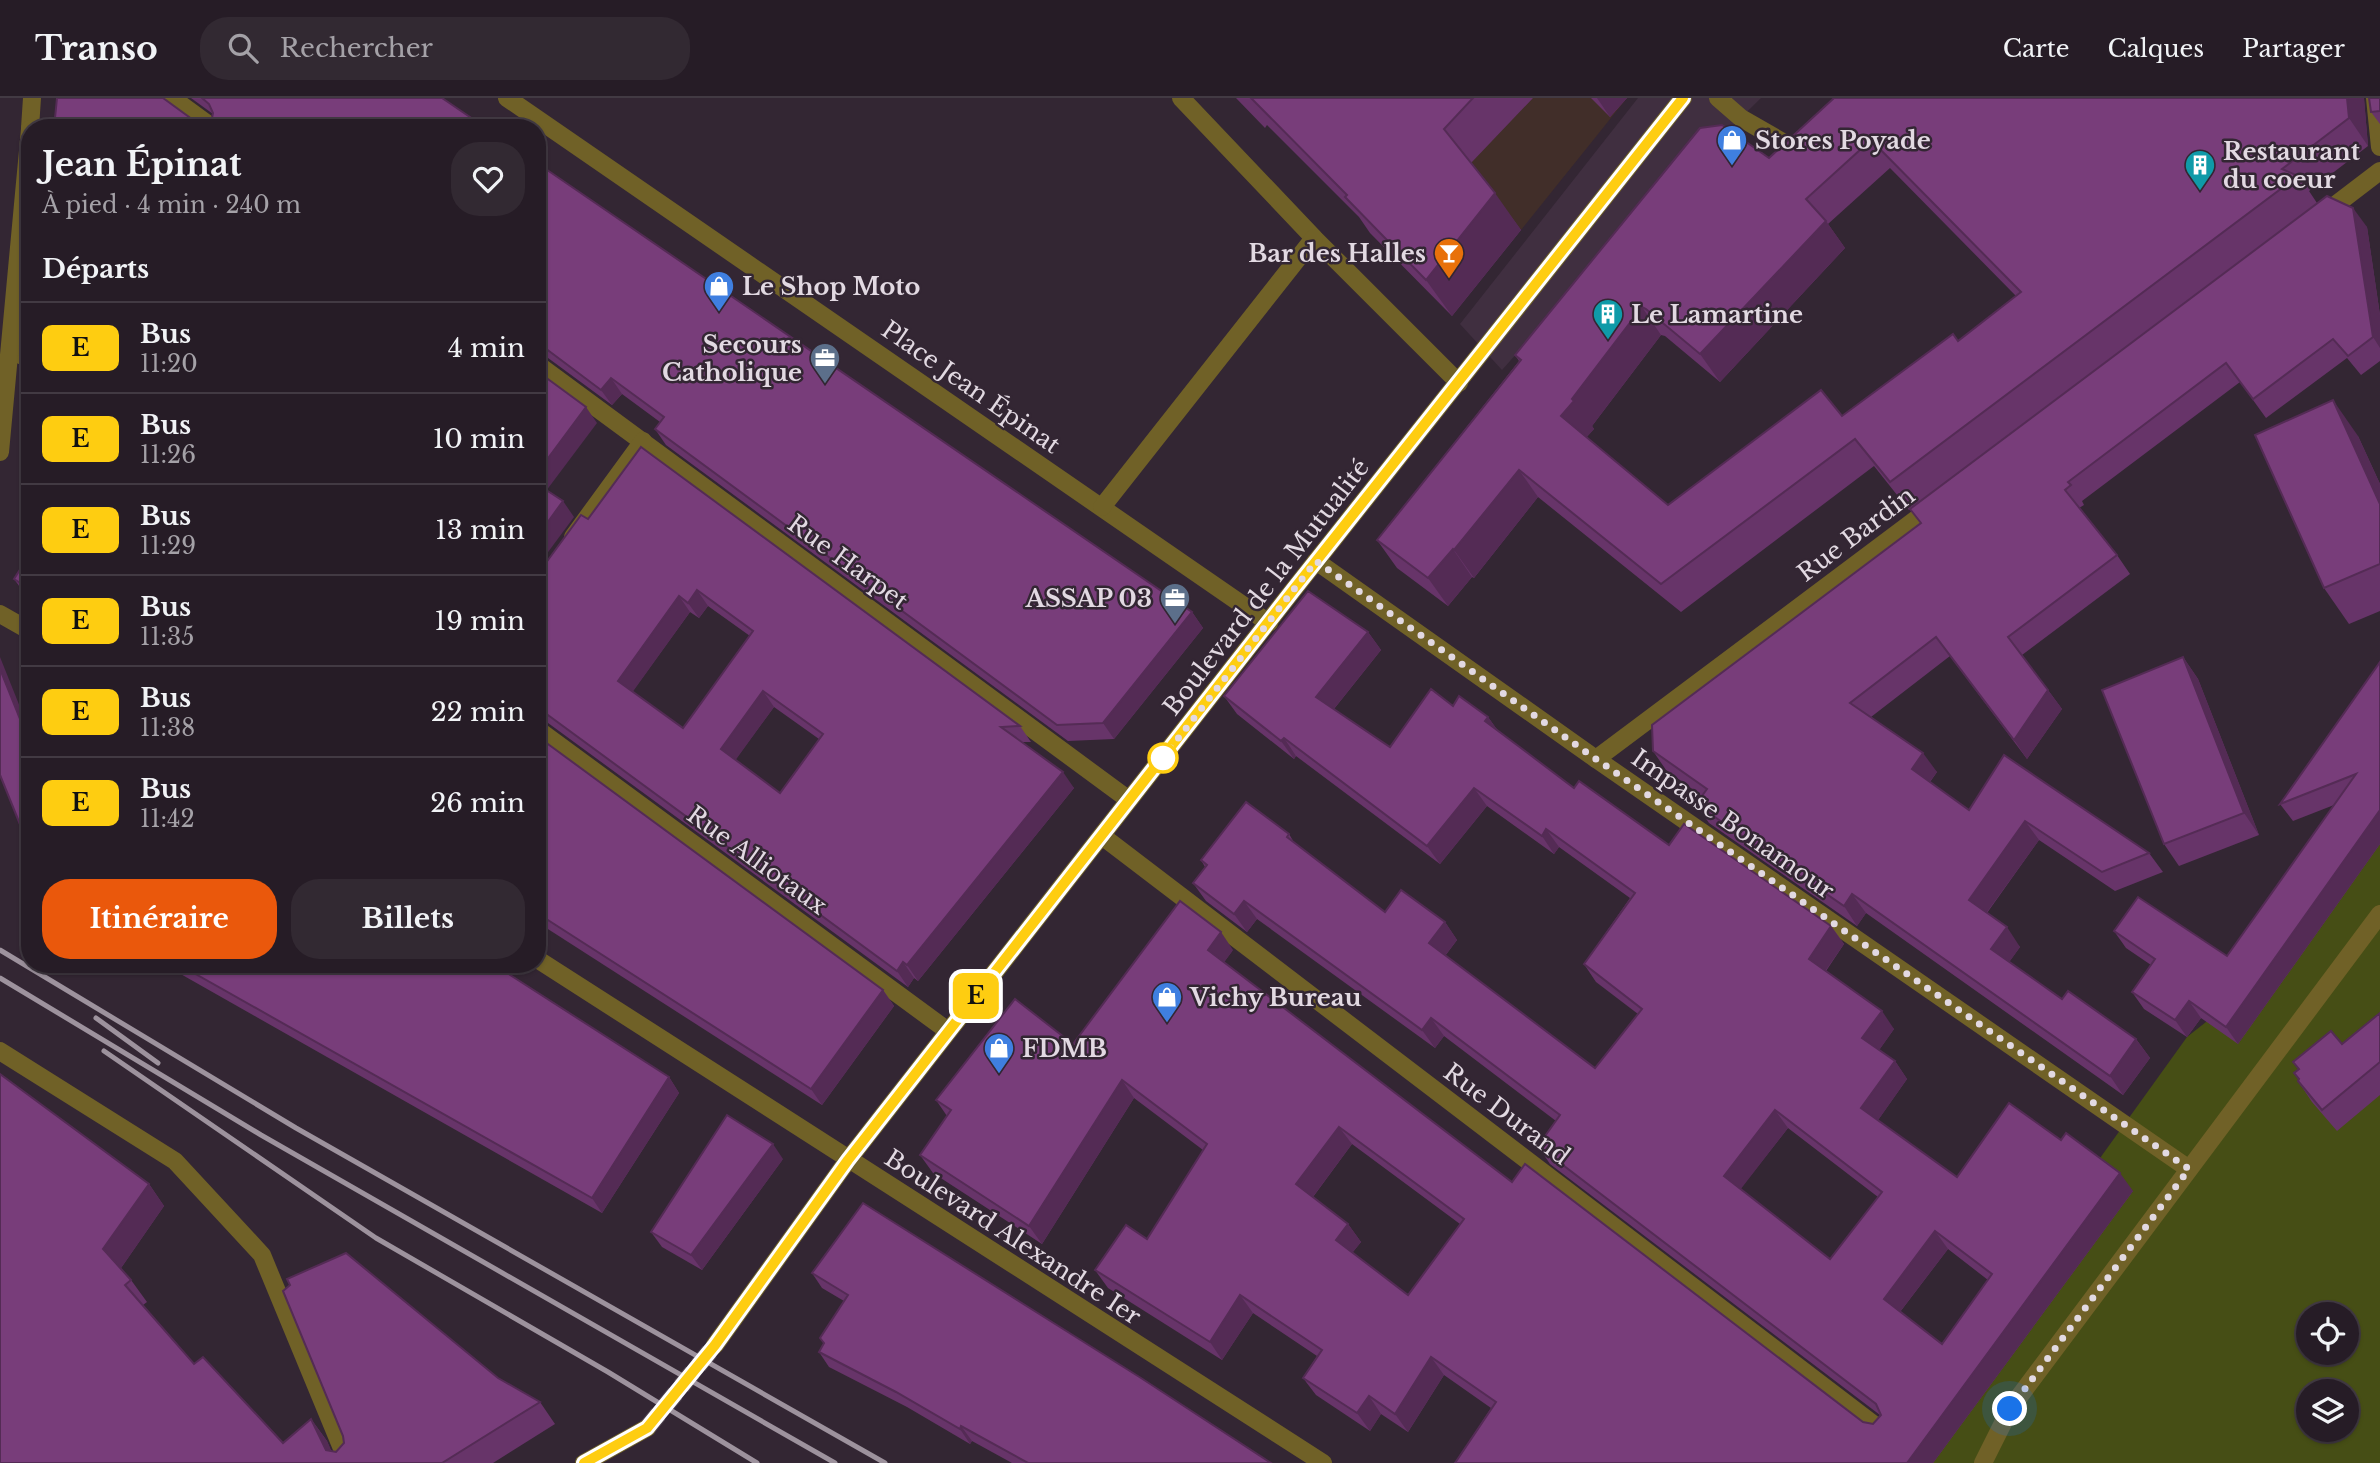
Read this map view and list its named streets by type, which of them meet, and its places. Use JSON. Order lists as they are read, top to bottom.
{
  "streets": {
    "street": [
      "Place Jean Épinat",
      "Rue Bardin",
      "Rue Harpet",
      "Boulevard de la Mutualité",
      "Impasse Bonamour",
      "Rue Alliotaux",
      "Rue Durand",
      "Boulevard Alexandre Ier"
    ]
  },
  "crossings": [
    ["Place Jean Épinat", "Boulevard de la Mutualité"],
    ["Rue Bardin", "Impasse Bonamour"],
    ["Rue Harpet", "Boulevard de la Mutualité"],
    ["Boulevard de la Mutualité", "Impasse Bonamour"],
    ["Boulevard de la Mutualité", "Rue Alliotaux"],
    ["Boulevard de la Mutualité", "Rue Durand"],
    ["Boulevard de la Mutualité", "Boulevard Alexandre Ier"]
  ],
  "places": {
    "shop": [
      "Stores Poyade",
      "Le Shop Moto",
      "Vichy Bureau",
      "FDMB"
    ],
    "building": ["Restaurant du coeur", "Le Lamartine"],
    "bar": ["Bar des Halles"],
    "office": ["Secours Catholique", "ASSAP 03"]
  },
  "lines": ["bus line E"],
  "page": {
    "header": "Transo",
    "search": "Rechercher",
    "nav": ["Carte", "Calques", "Partager"],
    "on_map": "E",
    "heading": [
      ["Jean Épinat", "À pied · 4 min · 240 m"],
      "Départs"
    ],
    "list": [
      {
        "mark": "E",
        "name": "Bus",
        "note": "11:20",
        "value": "4 min"
      },
      {
        "mark": "E",
        "name": "Bus",
        "note": "11:26",
        "value": "10 min"
      },
      {
        "mark": "E",
        "name": "Bus",
        "note": "11:29",
        "value": "13 min"
      },
      {
        "mark": "E",
        "name": "Bus",
        "note": "11:35",
        "value": "19 min"
      },
      {
        "mark": "E",
        "name": "Bus",
        "note": "11:38",
        "value": "22 min"
      },
      {
        "mark": "E",
        "name": "Bus",
        "note": "11:42",
        "value": "26 min"
      }
    ],
    "buttons": ["Itinéraire", "Billets"]
  }
}
